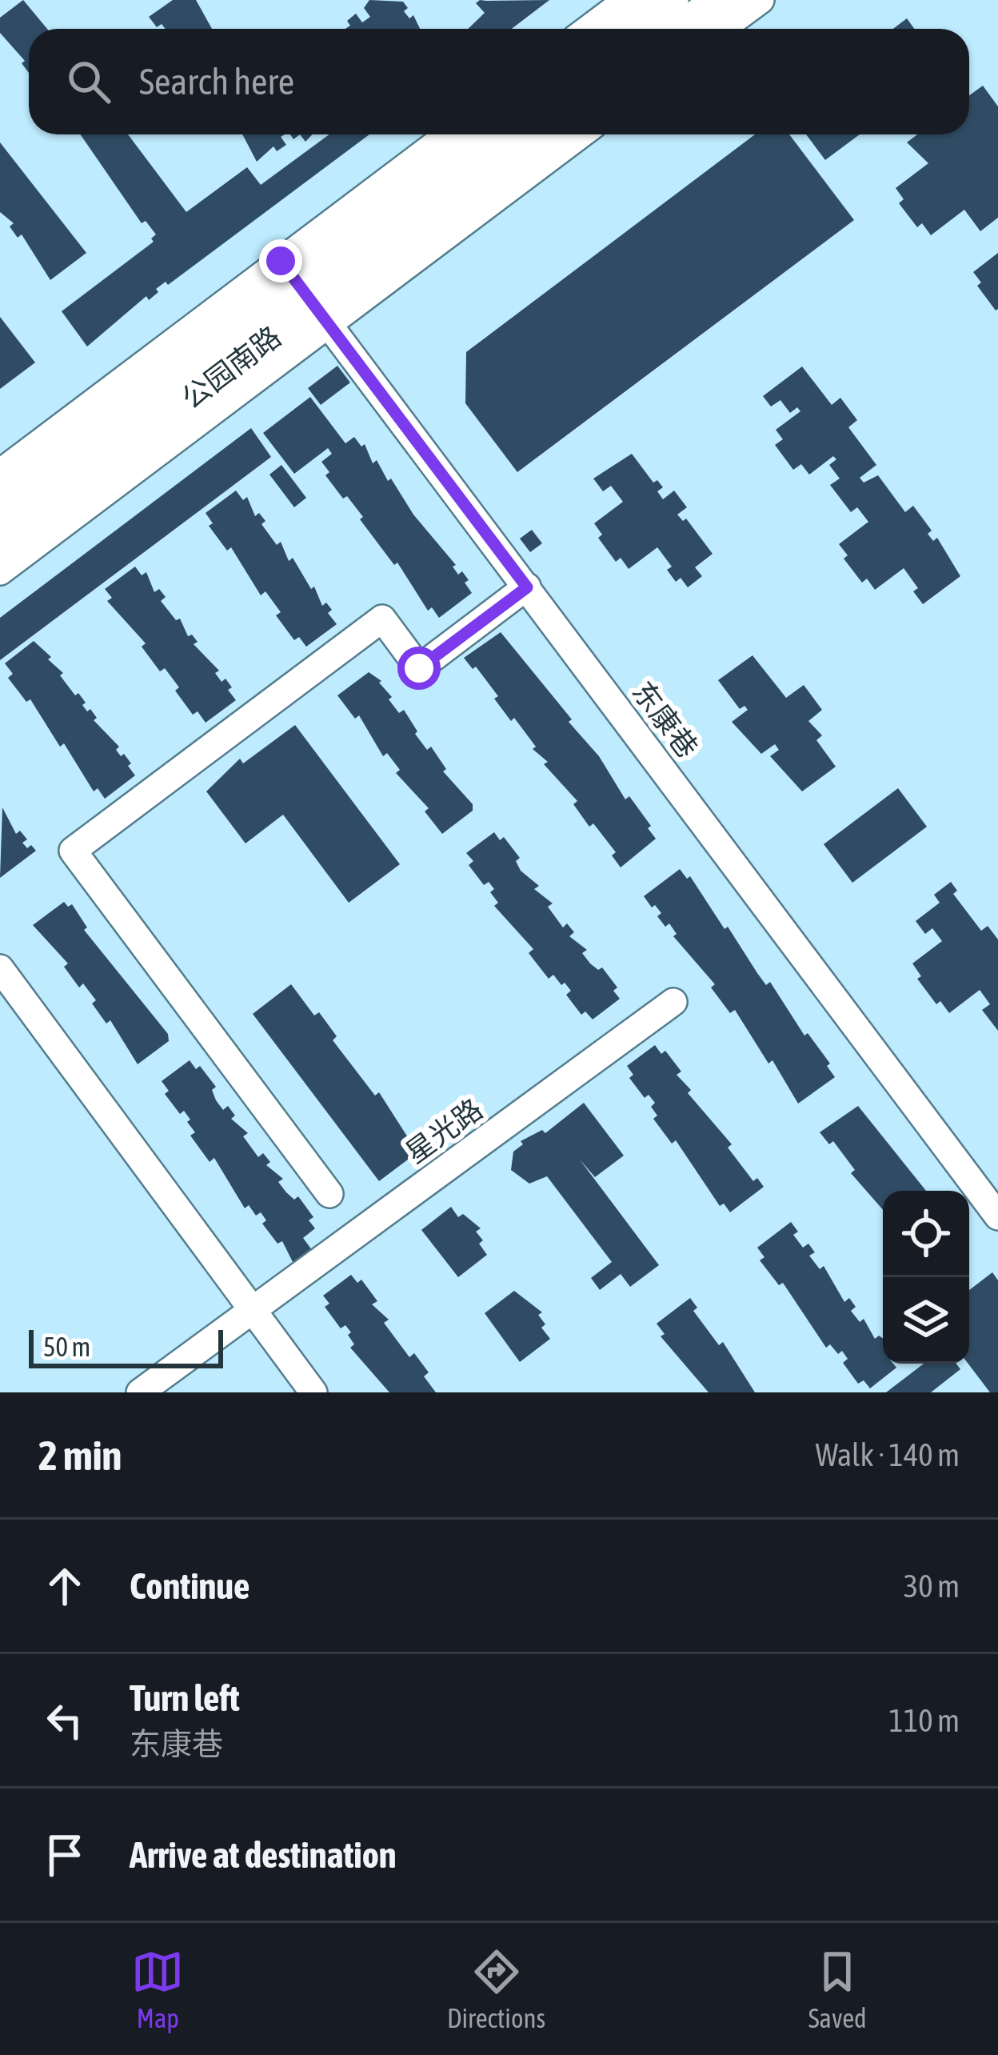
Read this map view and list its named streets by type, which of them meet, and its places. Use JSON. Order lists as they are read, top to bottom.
{
  "streets": {
    "main road": ["公园南路"],
    "street": ["东康巷", "星光路"]
  },
  "crossings": [
    ["公园南路", "东康巷"]
  ],
  "scale_bar": "50 m",
  "page": {
    "search": "Search here",
    "scale": "50 m",
    "heading": ["2 min", "Walk · 140 m"],
    "list": [
      ["Continue", "30 m"],
      ["Turn left", "东康巷", "110 m"],
      "Arrive at destination"
    ],
    "nav": ["Map", "Directions", "Saved"]
  }
}
